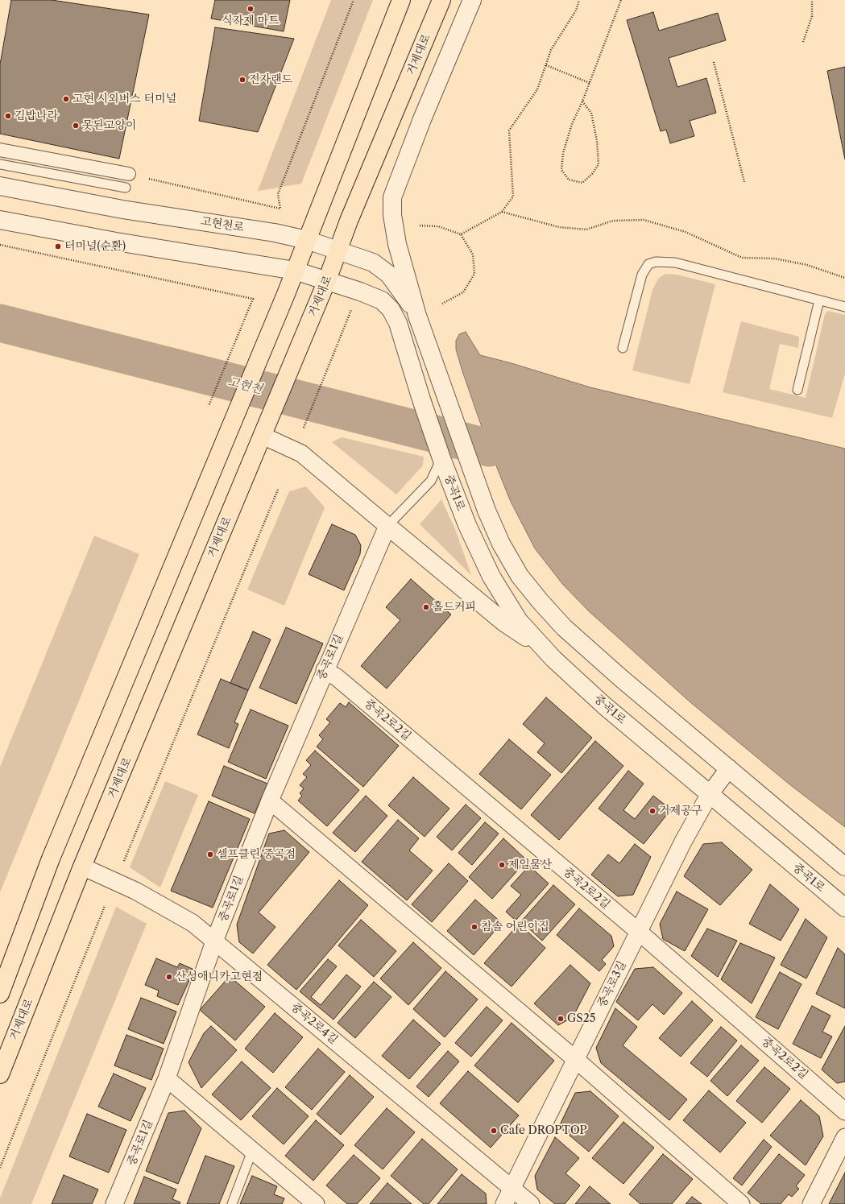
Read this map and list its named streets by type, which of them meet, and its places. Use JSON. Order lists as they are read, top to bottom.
{
  "streets": {
    "main road": ["거제대로"],
    "street": [
      "고현천로",
      "중곡1로",
      "중곡로1길",
      "중곡2로2길",
      "중곡로3길",
      "중곡2로4길"
    ]
  },
  "crossings": [
    ["거제대로", "고현천로"],
    ["거제대로", "중곡1로"],
    ["거제대로", "중곡2로4길"],
    ["중곡1로", "중곡로3길"],
    ["중곡로1길", "중곡2로2길"],
    ["중곡로1길", "중곡2로4길"],
    ["중곡2로2길", "중곡로3길"],
    ["중곡로3길", "중곡2로4길"]
  ],
  "water": ["고현천"],
  "places": [
    "식자재 마트",
    "전자랜드",
    "고현 시외버스 터미널",
    "김밥나라",
    "못된고양이",
    "터미널(순환)",
    "홀드커피",
    "거제공구",
    "셀프클린 중곡점",
    "제일물산",
    "참솔 어린이집",
    "산성애니카고현점",
    "GS25",
    "Cafe DROPTOP"
  ]
}
